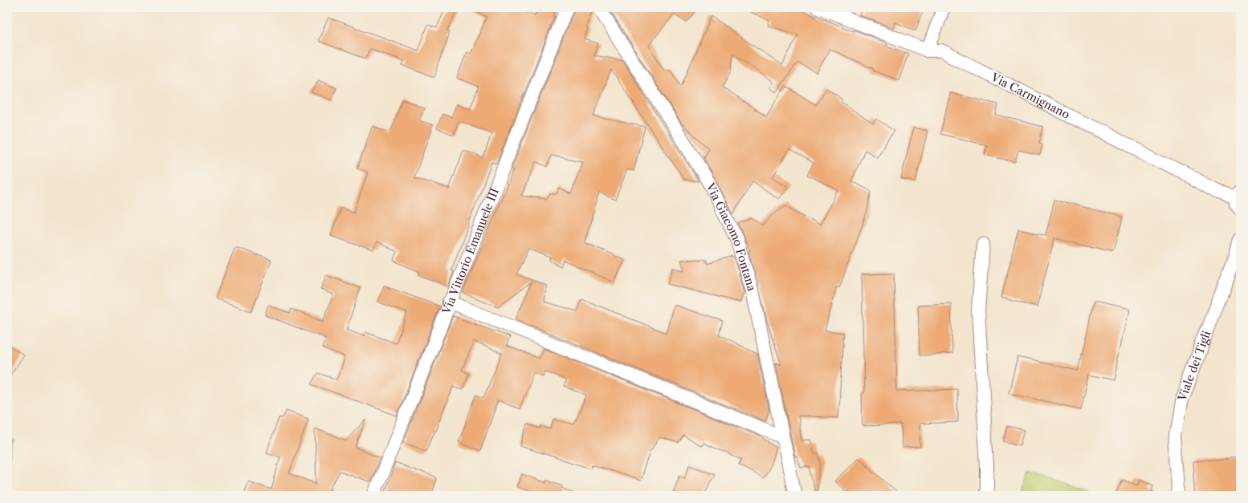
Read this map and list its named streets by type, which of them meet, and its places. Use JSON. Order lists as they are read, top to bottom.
{
  "streets": {
    "street": [
      "Via Carmignano",
      "Via Giacomo Fontana",
      "Via Vittorio Emanuele III",
      "Viale dei Tigli"
    ]
  }
}
